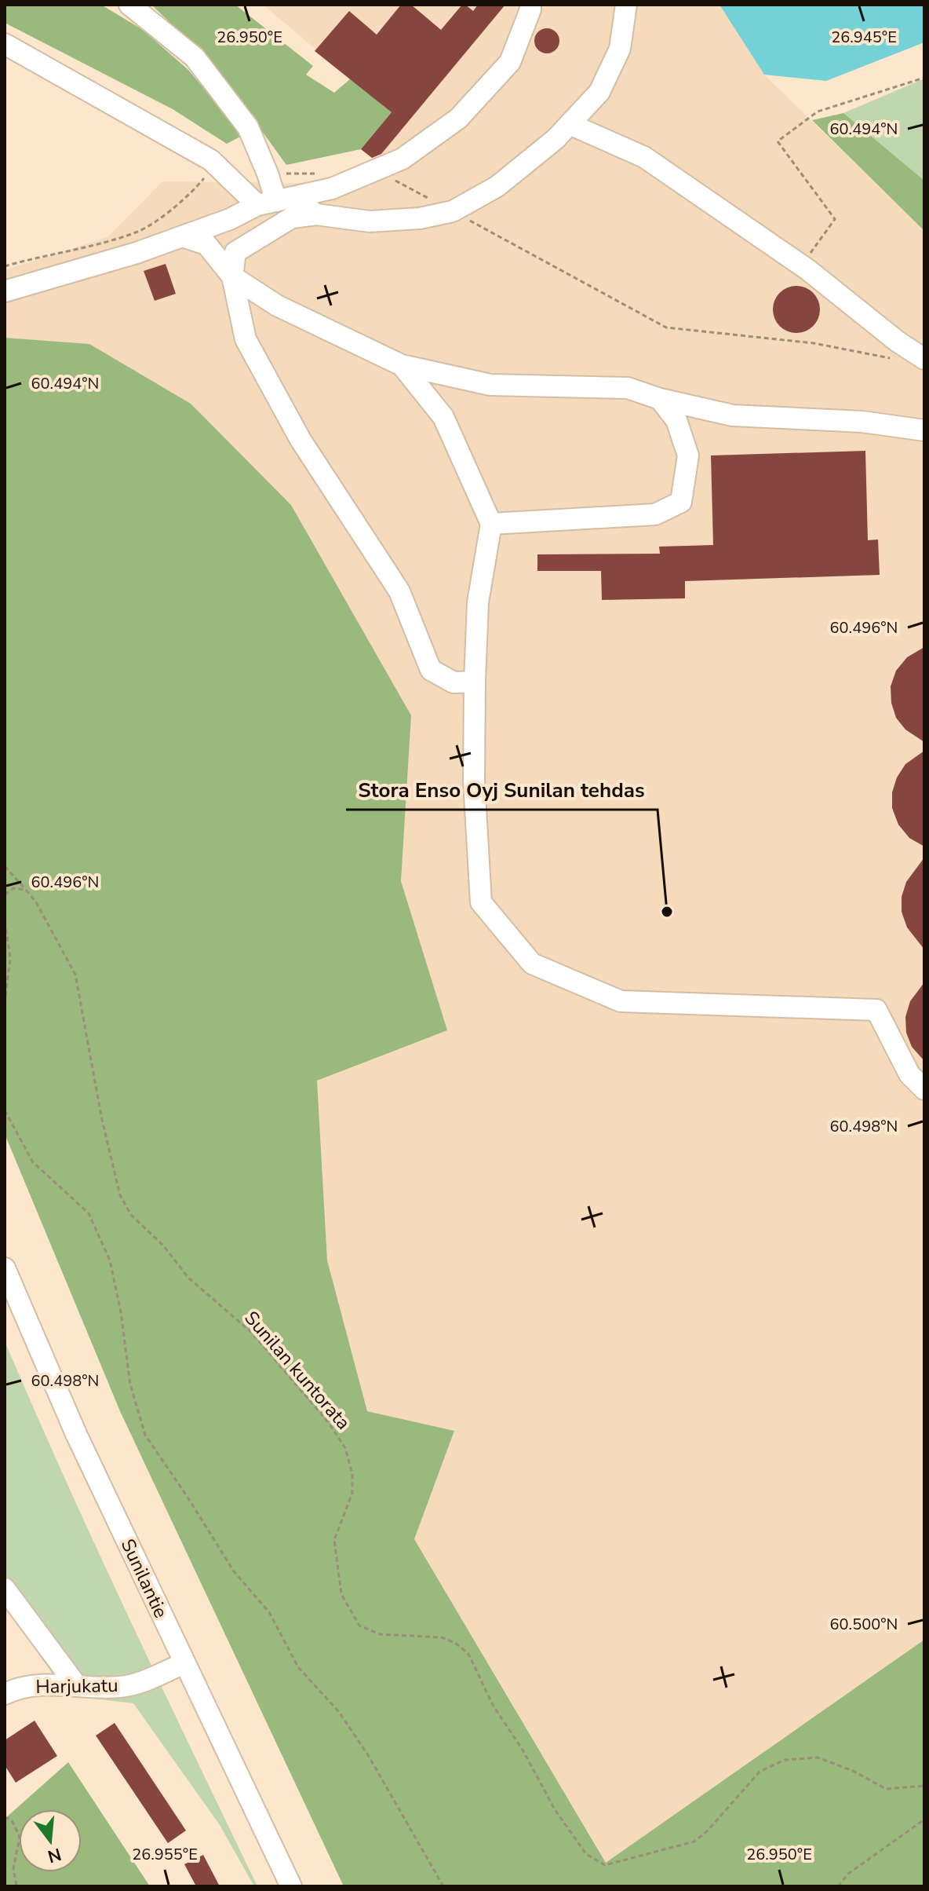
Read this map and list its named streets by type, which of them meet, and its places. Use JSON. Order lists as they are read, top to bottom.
{
  "streets": {
    "street": ["Sunilantie", "Harjukatu"],
    "path": ["Sunilan kuntorata"]
  },
  "crossings": [
    ["Sunilantie", "Harjukatu"]
  ],
  "places": ["Stora Enso Oyj Sunilan tehdas"],
  "north": "bottom",
  "coordinates": [
    "26.950°E",
    "26.945°E",
    "60.494°N",
    "60.496°N",
    "60.498°N",
    "60.500°N",
    "26.955°E"
  ]
}
